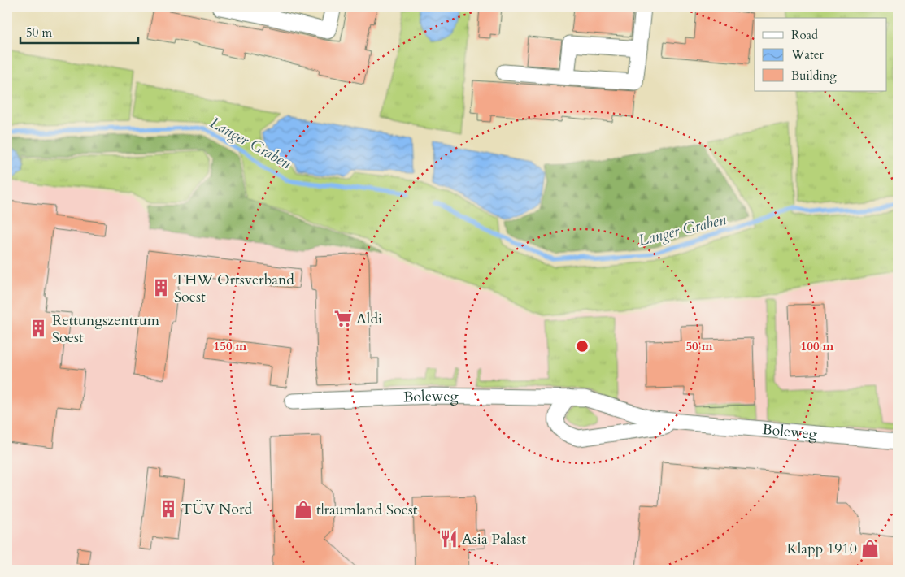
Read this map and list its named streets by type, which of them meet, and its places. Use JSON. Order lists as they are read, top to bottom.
{
  "streets": {
    "street": ["Boleweg"]
  },
  "water": ["Langer Graben"],
  "places": {
    "building": ["THW Ortsverband Soest", "Rettungszentrum Soest", "TÜV Nord"],
    "supermarket": ["Aldi"],
    "shop": ["t|raumland Soest", "Klapp 1910"],
    "restaurant": ["Asia Palast"]
  },
  "legend": ["Road", "Water", "Building"],
  "scale_bar": "50 m",
  "rings": ["50 m", "100 m", "150 m"]
}
